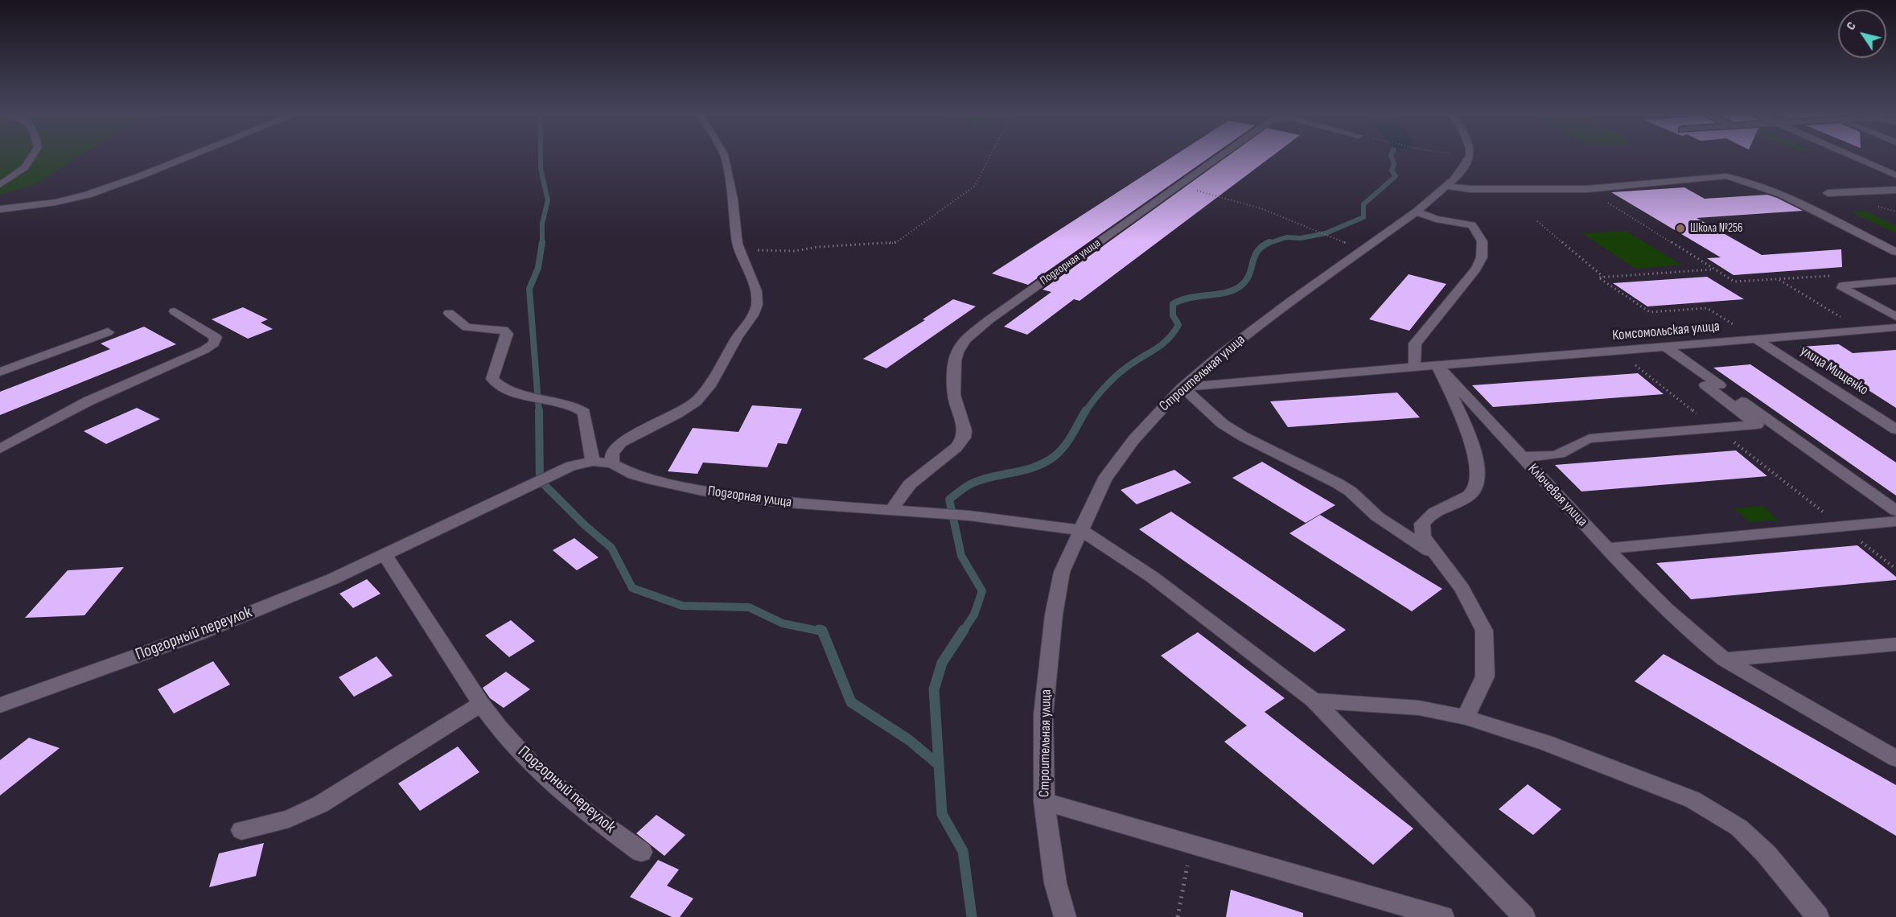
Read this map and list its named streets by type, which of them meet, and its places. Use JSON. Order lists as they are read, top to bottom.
{
  "streets": {
    "street": [
      "Подгорная улица",
      "Комсомольская улица",
      "улица Мищенко",
      "Строительная улица",
      "Ключевая улица",
      "Подгорный переулок"
    ]
  },
  "crossings": [
    ["Подгорная улица", "Строительная улица"],
    ["Подгорная улица", "Подгорный переулок"],
    ["Комсомольская улица", "улица Мищенко"],
    ["Комсомольская улица", "Ключевая улица"]
  ],
  "places": ["Школа №256"],
  "north": "top left"
}
